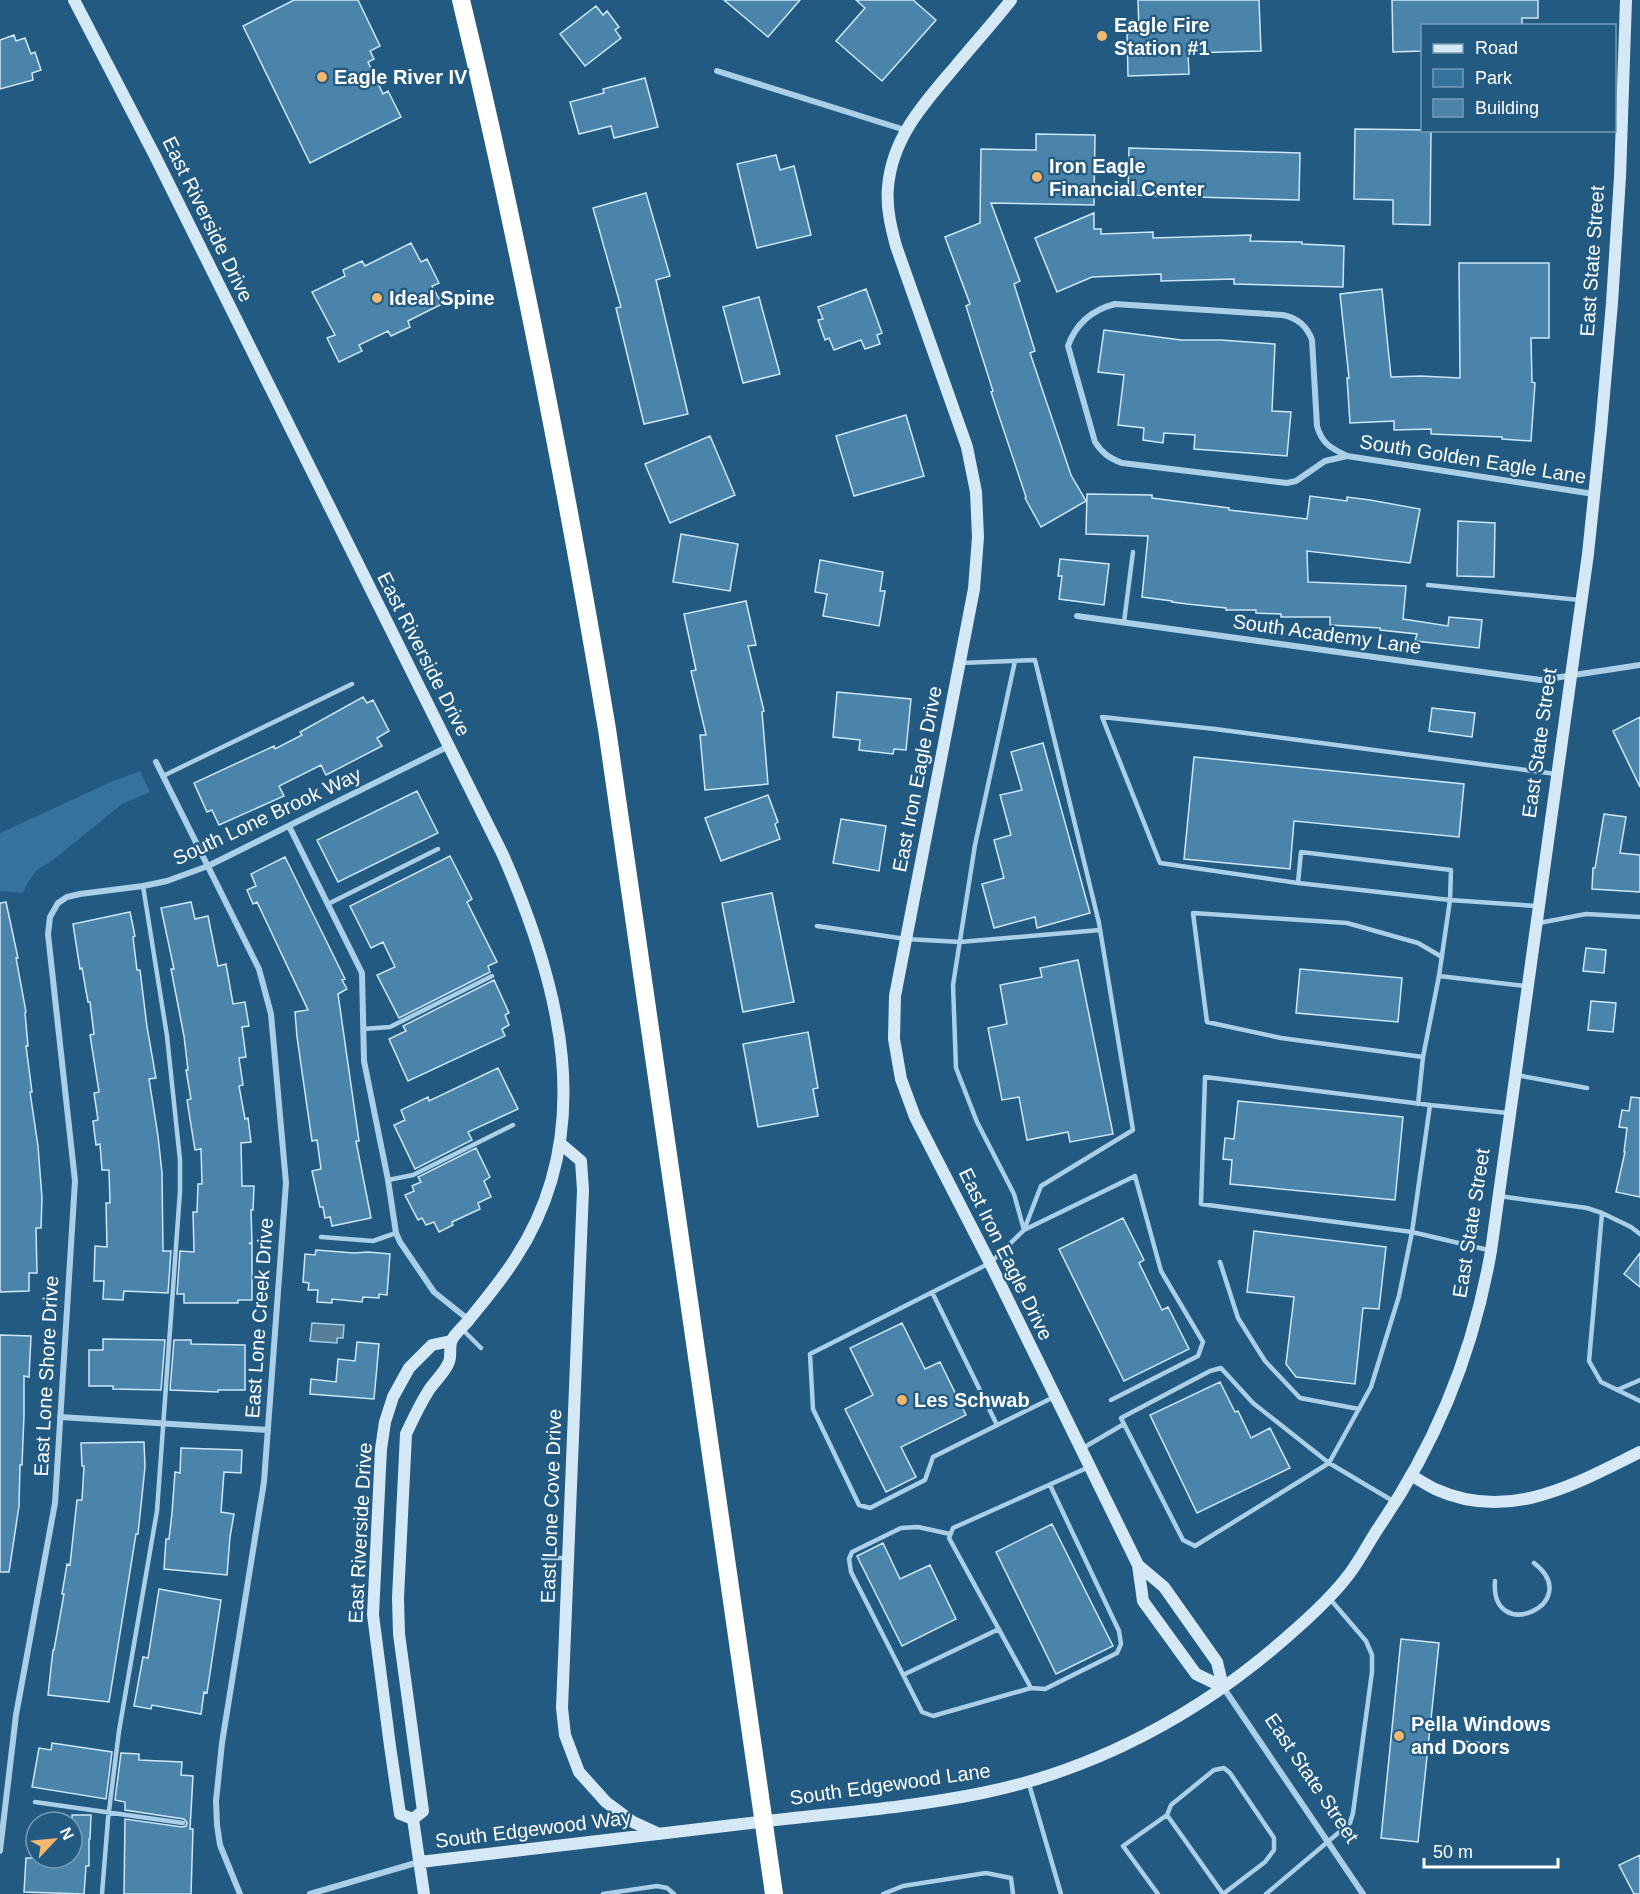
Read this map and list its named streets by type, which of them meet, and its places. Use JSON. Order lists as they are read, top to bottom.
{
  "streets": {
    "street": [
      "East Riverside Drive",
      "East State Street",
      "South Golden Eagle Lane",
      "South Academy Lane",
      "East Iron Eagle Drive",
      "South Lone Brook Way",
      "East Lone Creek Drive",
      "East Lone Shore Drive",
      "East Lone Cove Drive",
      "South Edgewood Lane",
      "South Edgewood Way"
    ]
  },
  "crossings": [
    ["East Riverside Drive", "South Lone Brook Way"],
    ["East Riverside Drive", "East Lone Cove Drive"],
    ["East Riverside Drive", "South Edgewood Way"],
    ["East State Street", "South Golden Eagle Lane"],
    ["East State Street", "South Academy Lane"],
    ["East State Street", "East Iron Eagle Drive"],
    ["East State Street", "South Edgewood Lane"],
    ["East Iron Eagle Drive", "South Edgewood Lane"],
    ["South Lone Brook Way", "East Lone Creek Drive"],
    ["South Lone Brook Way", "East Lone Shore Drive"],
    ["East Lone Cove Drive", "South Edgewood Way"],
    ["South Edgewood Lane", "South Edgewood Way"]
  ],
  "places": [
    "Eagle Fire Station #1",
    "Eagle River IV",
    "Iron Eagle Financial Center",
    "Ideal Spine",
    "Les Schwab",
    "Pella Windows and Doors"
  ],
  "legend": ["Road", "Park", "Building"],
  "scale_bar": "50 m",
  "north": "top right"
}
